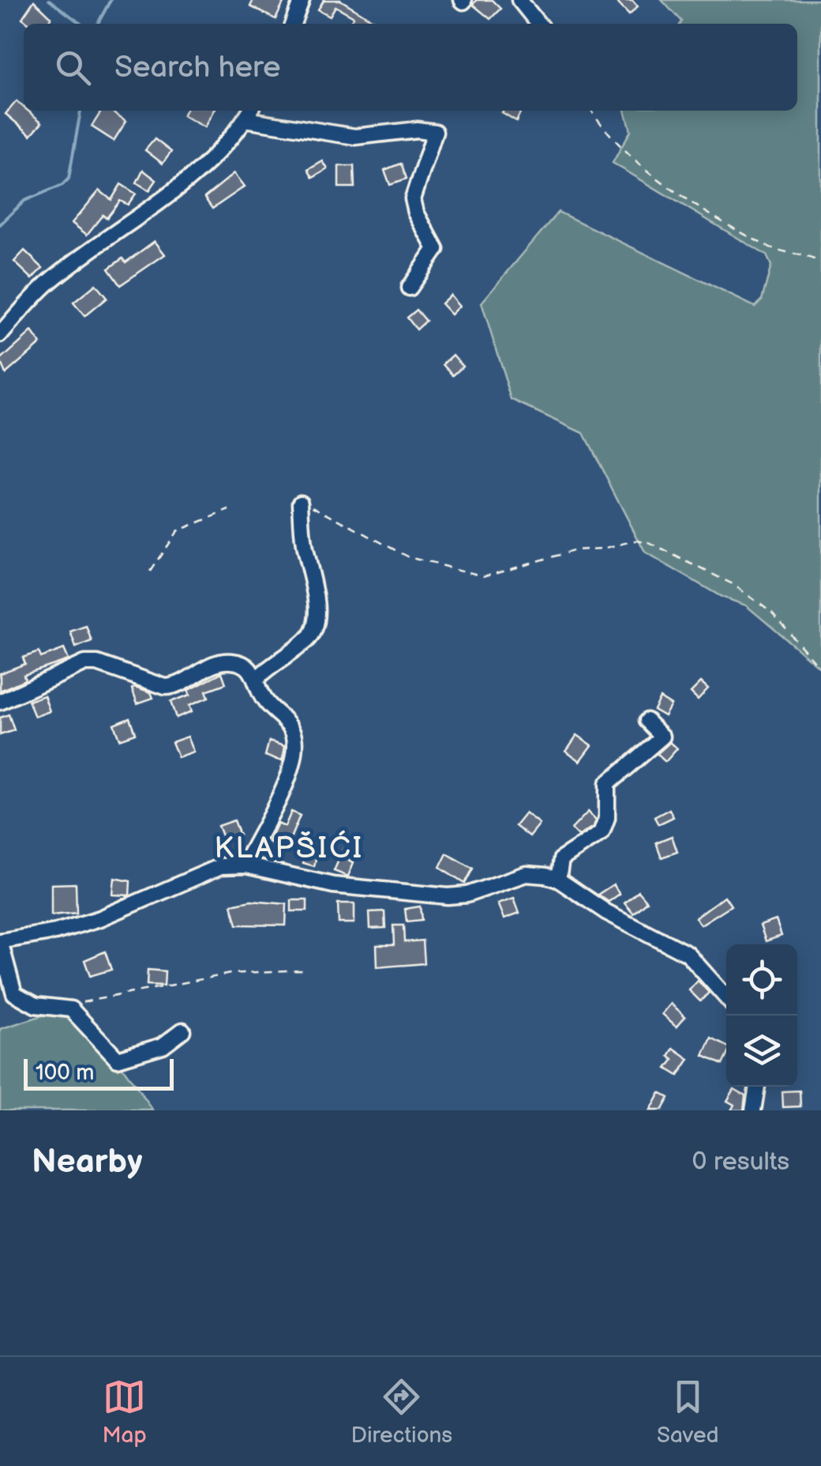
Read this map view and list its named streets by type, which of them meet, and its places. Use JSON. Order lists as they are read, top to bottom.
{
  "districts": ["KLAPŠIĆI"],
  "scale_bar": "100 m",
  "page": {
    "search": "Search here",
    "scale": "100 m",
    "heading": ["Nearby", "0 results"],
    "nav": ["Map", "Directions", "Saved"]
  }
}
